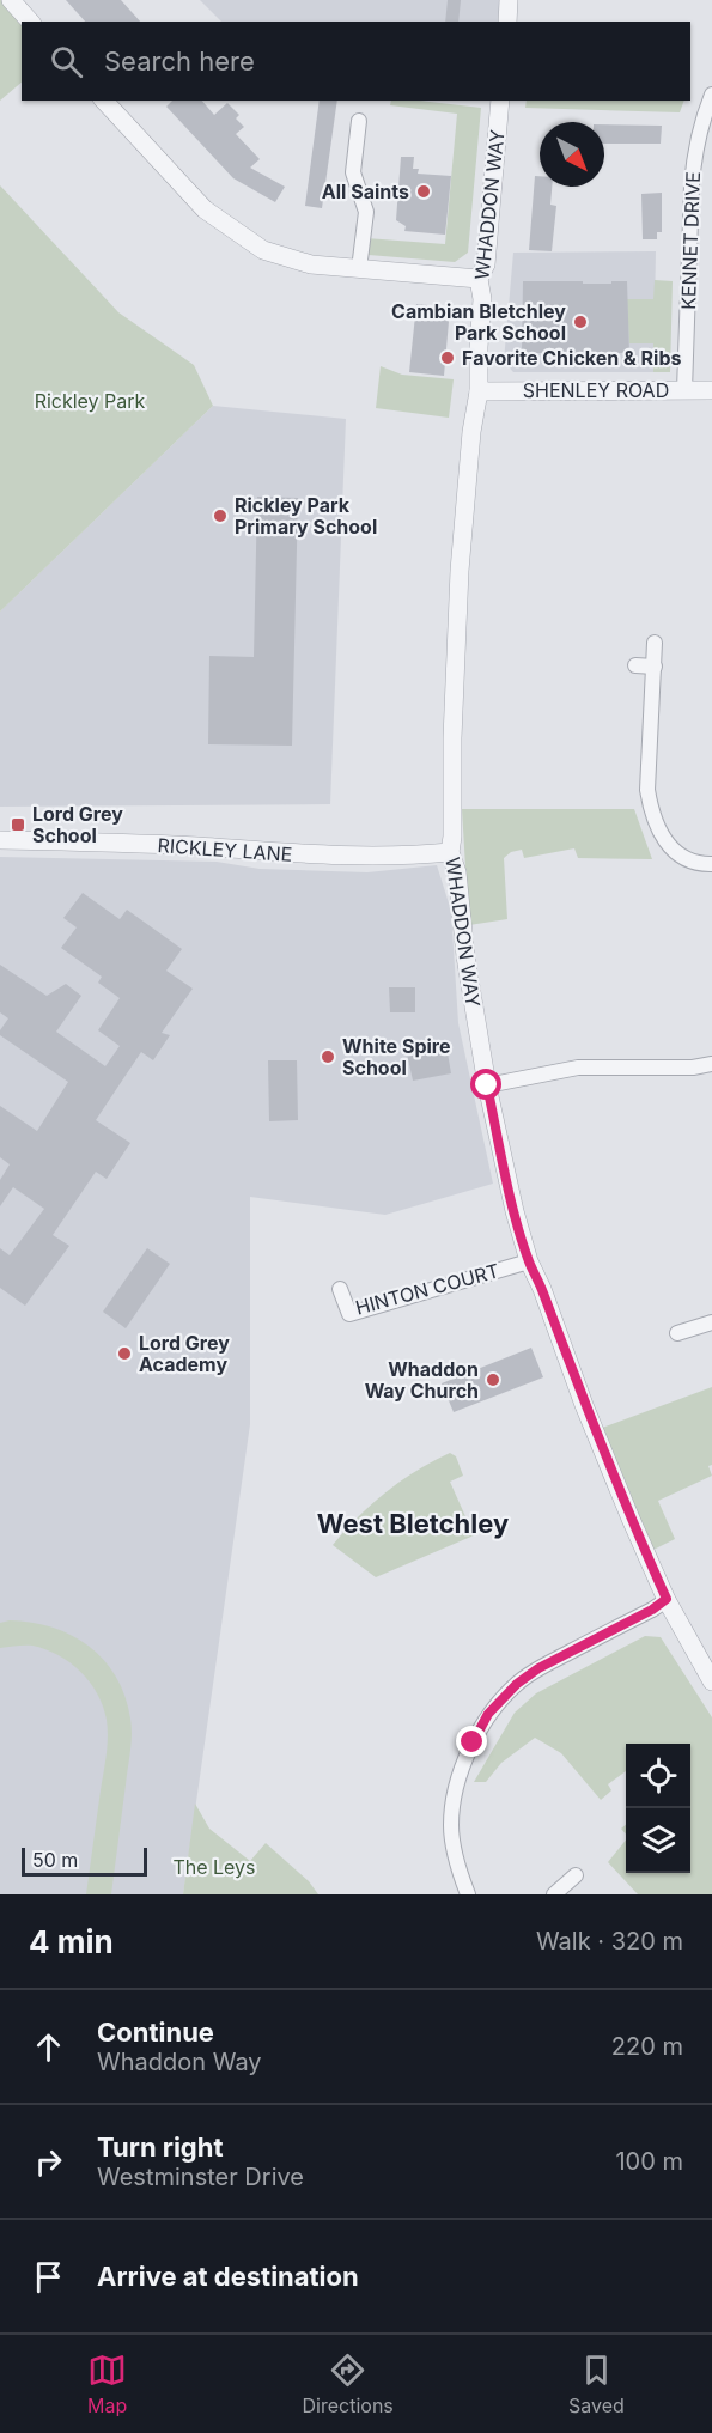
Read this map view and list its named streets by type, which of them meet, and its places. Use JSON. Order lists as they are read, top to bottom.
{
  "streets": {
    "street": [
      "WHADDON WAY",
      "KENNET DRIVE",
      "SHENLEY ROAD",
      "RICKLEY LANE",
      "HINTON COURT"
    ]
  },
  "crossings": [
    ["WHADDON WAY", "SHENLEY ROAD"],
    ["WHADDON WAY", "RICKLEY LANE"],
    ["WHADDON WAY", "HINTON COURT"],
    ["KENNET DRIVE", "SHENLEY ROAD"]
  ],
  "districts": ["West Bletchley"],
  "parks": ["Rickley Park", "The Leys"],
  "places": {
    "other": [
      "All Saints",
      "Cambian Bletchley Park School",
      "Favorite Chicken & Ribs",
      "Rickley Park Primary School",
      "White Spire School",
      "Lord Grey Academy",
      "Whaddon Way Church"
    ],
    "transit": ["Lord Grey School"]
  },
  "scale_bar": "50 m",
  "north": "bottom right",
  "page": {
    "search": "Search here",
    "scale": "50 m",
    "heading": ["4 min", "Walk · 320 m"],
    "list": [
      ["Continue", "Whaddon Way", "220 m"],
      ["Turn right", "Westminster Drive", "100 m"],
      "Arrive at destination"
    ],
    "nav": ["Map", "Directions", "Saved"]
  }
}
